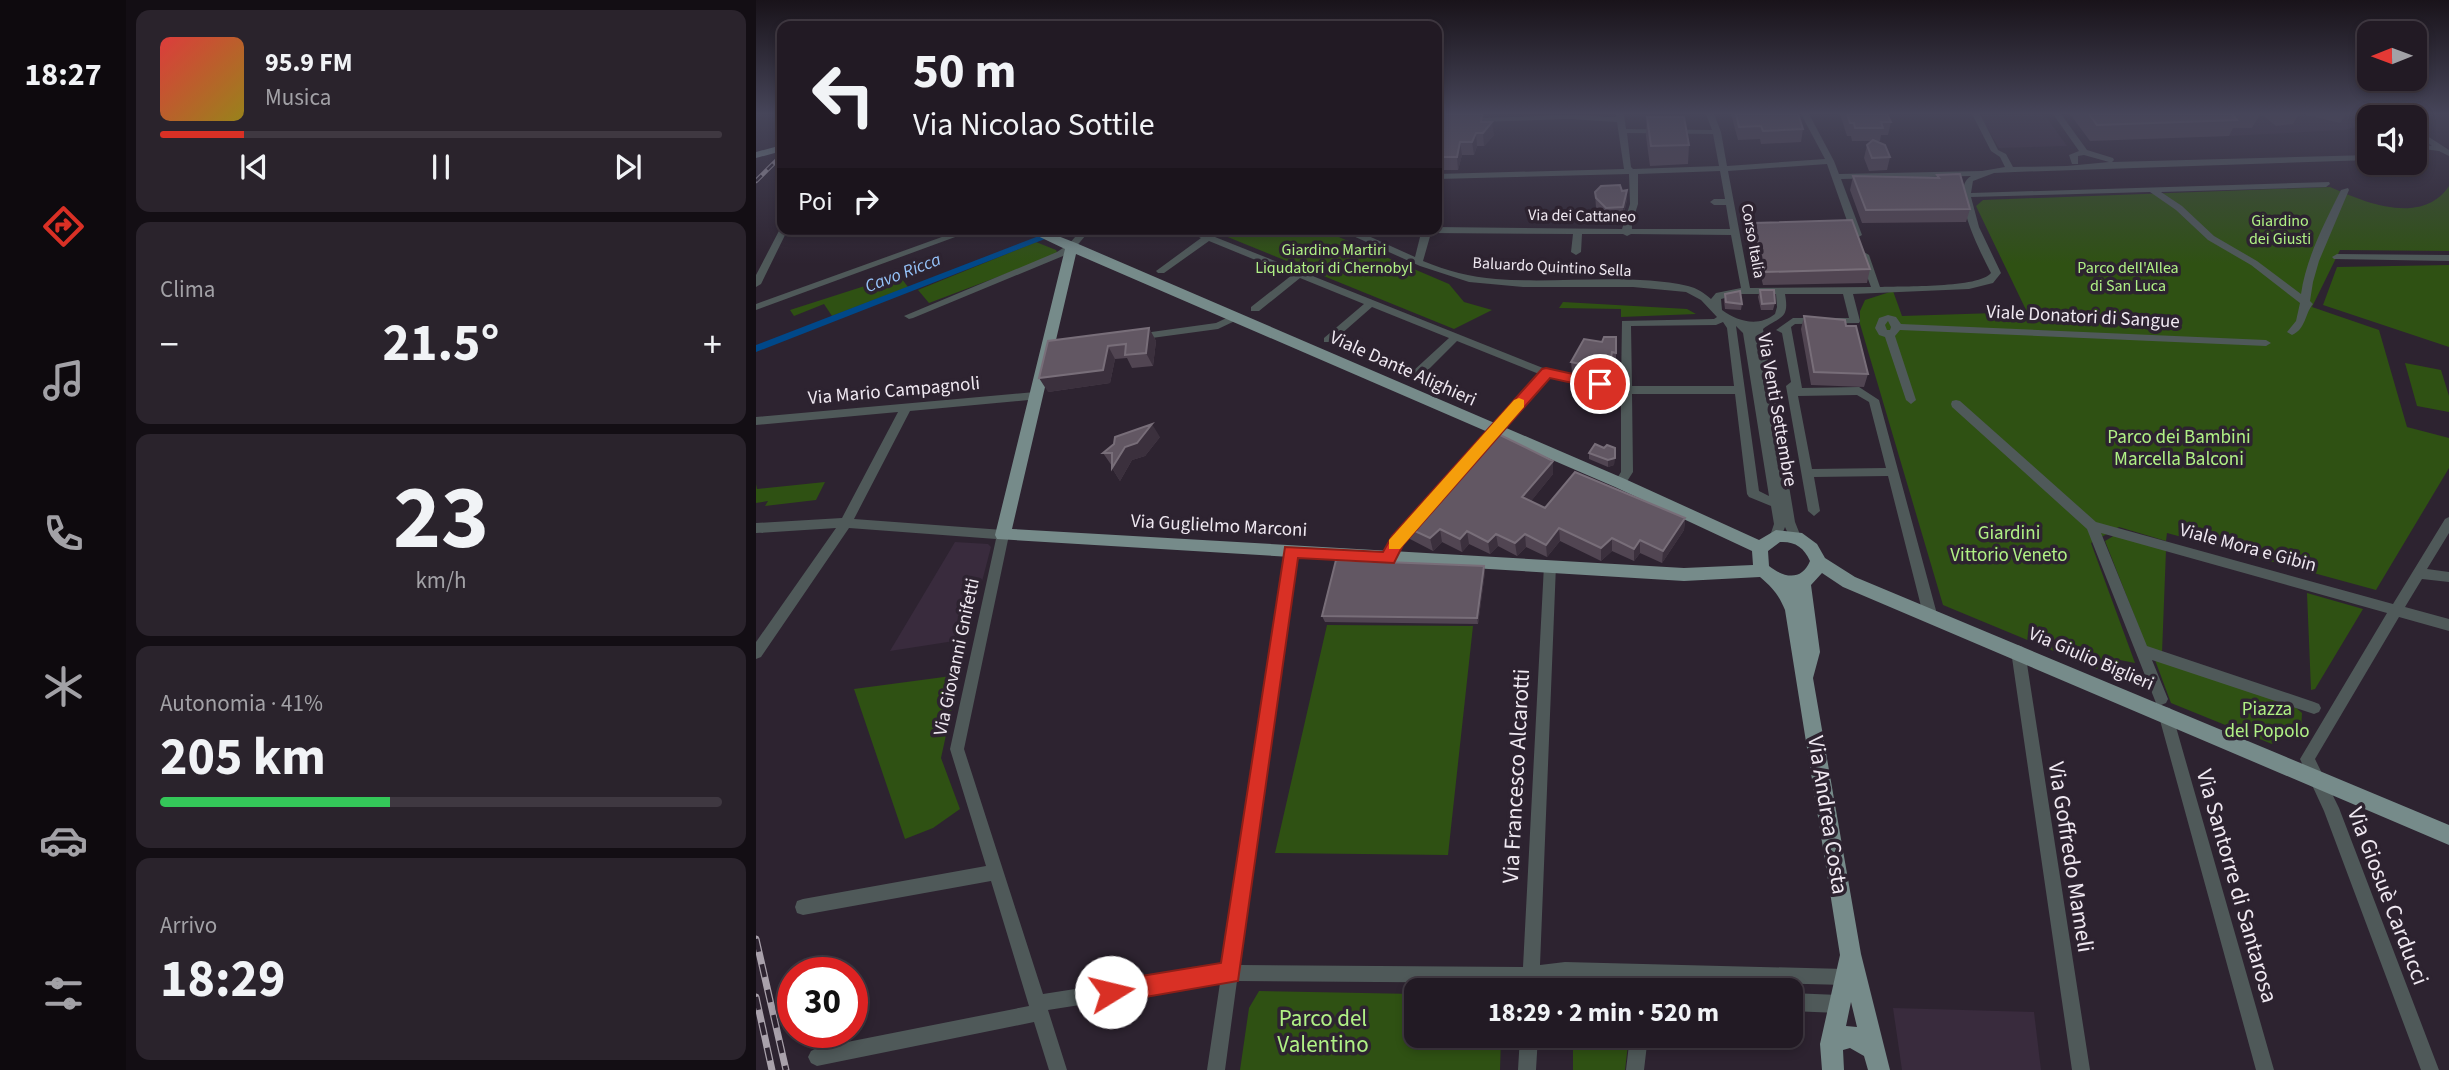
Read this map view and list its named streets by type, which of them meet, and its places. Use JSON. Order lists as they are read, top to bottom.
{
  "streets": {
    "main road": [
      "Viale Dante Alighieri",
      "Via Guglielmo Marconi",
      "Via Giovanni Gnifetti",
      "Via Giulio Biglieri",
      "Via Andrea Costa"
    ],
    "street": [
      "Via dei Cattaneo",
      "Corso Italia",
      "Baluardo Quintino Sella",
      "Viale Donatori di Sangue",
      "Via Mario Campagnoli",
      "Via Venti Settembre",
      "Viale Mora e Gibin",
      "Via Francesco Alcarotti",
      "Via Goffredo Mameli",
      "Via Santorre di Santarosa",
      "Via Giosuè Carducci"
    ]
  },
  "crossings": [
    ["Via dei Cattaneo", "Corso Italia"],
    ["Baluardo Quintino Sella", "Via Venti Settembre"],
    ["Viale Dante Alighieri", "Via Venti Settembre"],
    ["Viale Dante Alighieri", "Via Guglielmo Marconi"],
    ["Viale Dante Alighieri", "Via Giovanni Gnifetti"],
    ["Viale Dante Alighieri", "Via Giulio Biglieri"],
    ["Viale Dante Alighieri", "Via Andrea Costa"],
    ["Via Mario Campagnoli", "Via Giovanni Gnifetti"],
    ["Via Venti Settembre", "Via Guglielmo Marconi"],
    ["Via Venti Settembre", "Via Giulio Biglieri"],
    ["Via Venti Settembre", "Via Andrea Costa"],
    ["Via Guglielmo Marconi", "Via Giovanni Gnifetti"],
    ["Via Guglielmo Marconi", "Via Giulio Biglieri"],
    ["Via Guglielmo Marconi", "Via Francesco Alcarotti"],
    ["Via Guglielmo Marconi", "Via Andrea Costa"],
    ["Viale Mora e Gibin", "Via Santorre di Santarosa"],
    ["Via Giulio Biglieri", "Via Andrea Costa"],
    ["Via Giulio Biglieri", "Via Goffredo Mameli"],
    ["Via Giulio Biglieri", "Via Santorre di Santarosa"],
    ["Via Giulio Biglieri", "Via Giosuè Carducci"]
  ],
  "water": ["Cavo Ricca"],
  "parks": [
    "Giardino dei Giusti",
    "Giardino Martiri Liqudatori di Chernobyl",
    "Parco dell'Allea di San Luca",
    "Parco dei Bambini Marcella Balconi",
    "Giardini Vittorio Veneto",
    "Piazza del Popolo",
    "Parco del Valentino"
  ],
  "north": "left",
  "page": {
    "tabs": "18:27",
    "turn": ["50 m", "Via Nicolao Sottile"],
    "song": ["95.9 FM", "Musica"],
    "then": "Poi",
    "tile": [
      "Clima",
      ["23", "km/h"],
      ["Autonomia · 41%", "205 km"],
      ["Arrivo", "18:29"]
    ],
    "heat": ["−", "21.5°", "+"],
    "limit": "30",
    "trip": "18:29 · 2 min · 520 m"
  }
}
